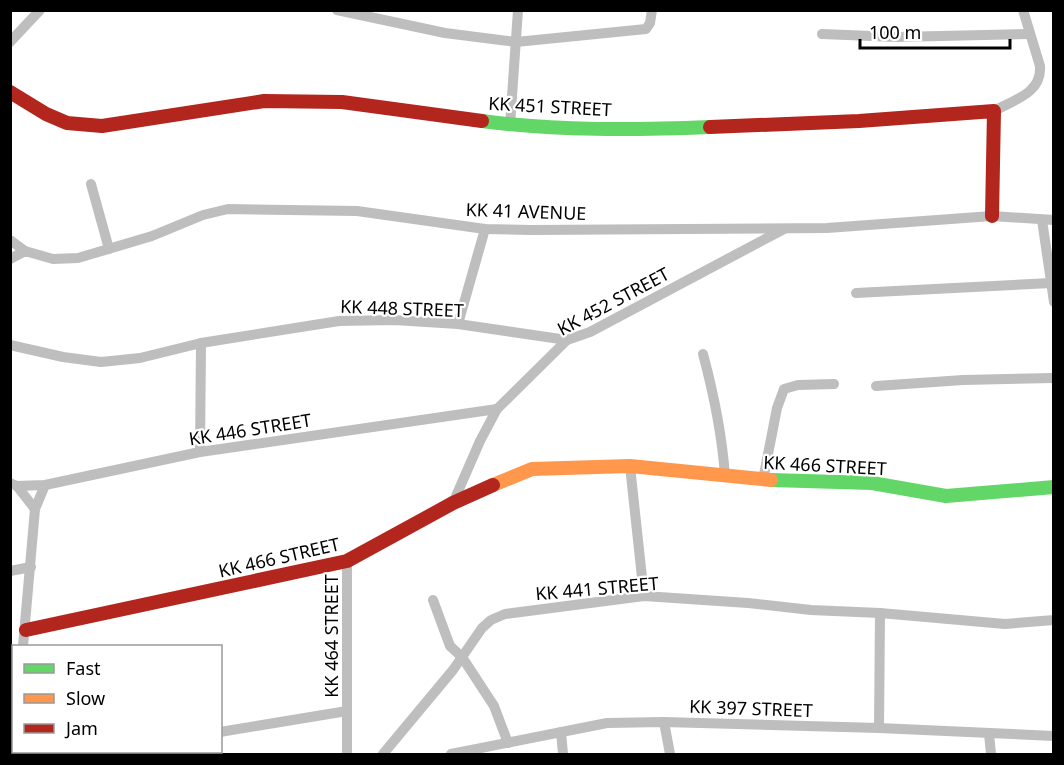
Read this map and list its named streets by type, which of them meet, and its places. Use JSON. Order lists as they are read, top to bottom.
{
  "streets": {
    "street": [
      "KK 451 STREET",
      "KK 41 AVENUE",
      "KK 452 STREET",
      "KK 448 STREET",
      "KK 446 STREET",
      "KK 466 STREET",
      "KK 441 STREET",
      "KK 464 STREET",
      "KK 397 STREET"
    ]
  },
  "crossings": [
    ["KK 41 AVENUE", "KK 452 STREET"],
    ["KK 452 STREET", "KK 448 STREET"],
    ["KK 452 STREET", "KK 446 STREET"],
    ["KK 452 STREET", "KK 466 STREET"],
    ["KK 466 STREET", "KK 464 STREET"]
  ],
  "legend": ["Fast", "Slow", "Jam"],
  "scale_bar": "100 m"
}
